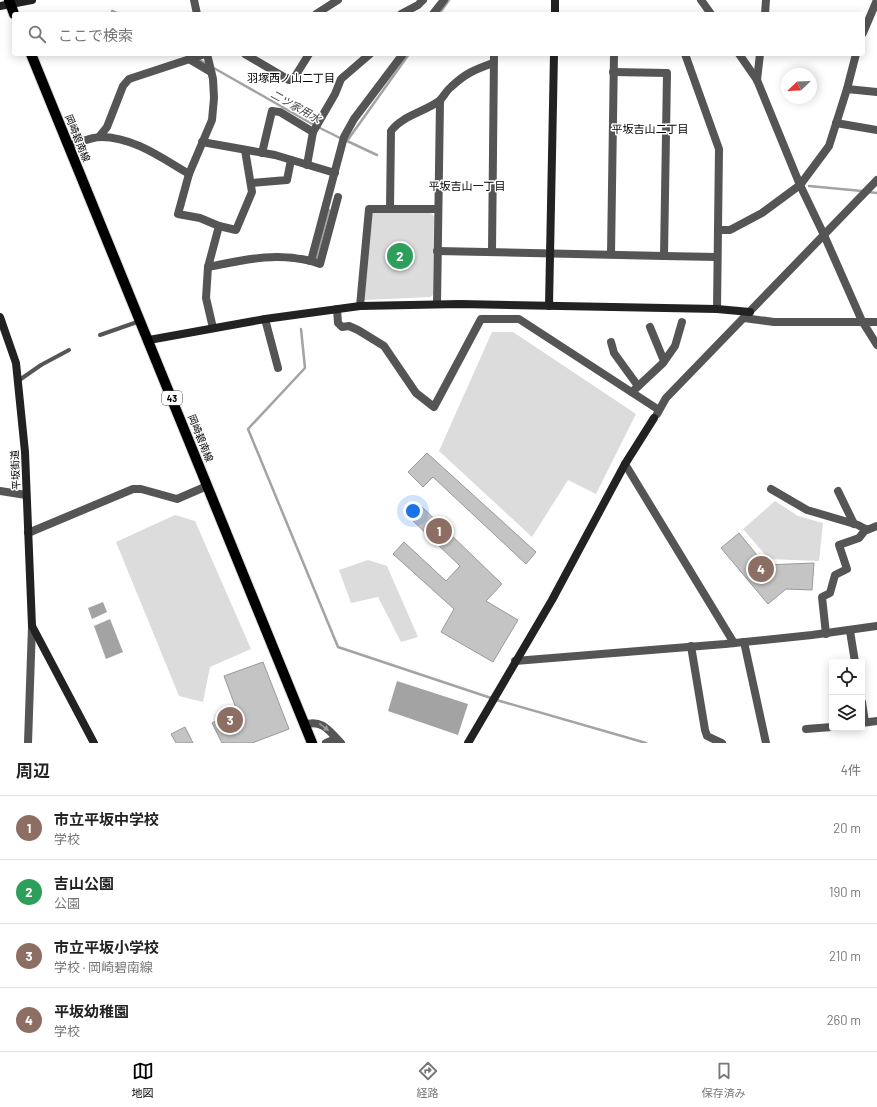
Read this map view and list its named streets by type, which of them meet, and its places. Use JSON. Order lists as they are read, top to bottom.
{
  "streets": {
    "main road": ["岡崎碧南線", "43"],
    "street": ["平坂街道"]
  },
  "districts": ["羽塚西ノ山二丁目", "平坂吉山二丁目", "平坂吉山一丁目"],
  "water": ["二ツ家用水"],
  "north": "bottom left",
  "page": {
    "search": "ここで検索",
    "pins": [
      "2",
      "1",
      "4",
      "3"
    ],
    "heading": ["周辺", "4件"],
    "list": [
      {
        "mark": "1",
        "name": "市立平坂中学校",
        "note": "学校",
        "value": "20 m"
      },
      {
        "mark": "2",
        "name": "吉山公園",
        "note": "公園",
        "value": "190 m"
      },
      {
        "mark": "3",
        "name": "市立平坂小学校",
        "note": "学校 · 岡崎碧南線",
        "value": "210 m"
      },
      {
        "mark": "4",
        "name": "平坂幼稚園",
        "note": "学校",
        "value": "260 m"
      }
    ],
    "nav": ["地図", "経路", "保存済み"]
  }
}
